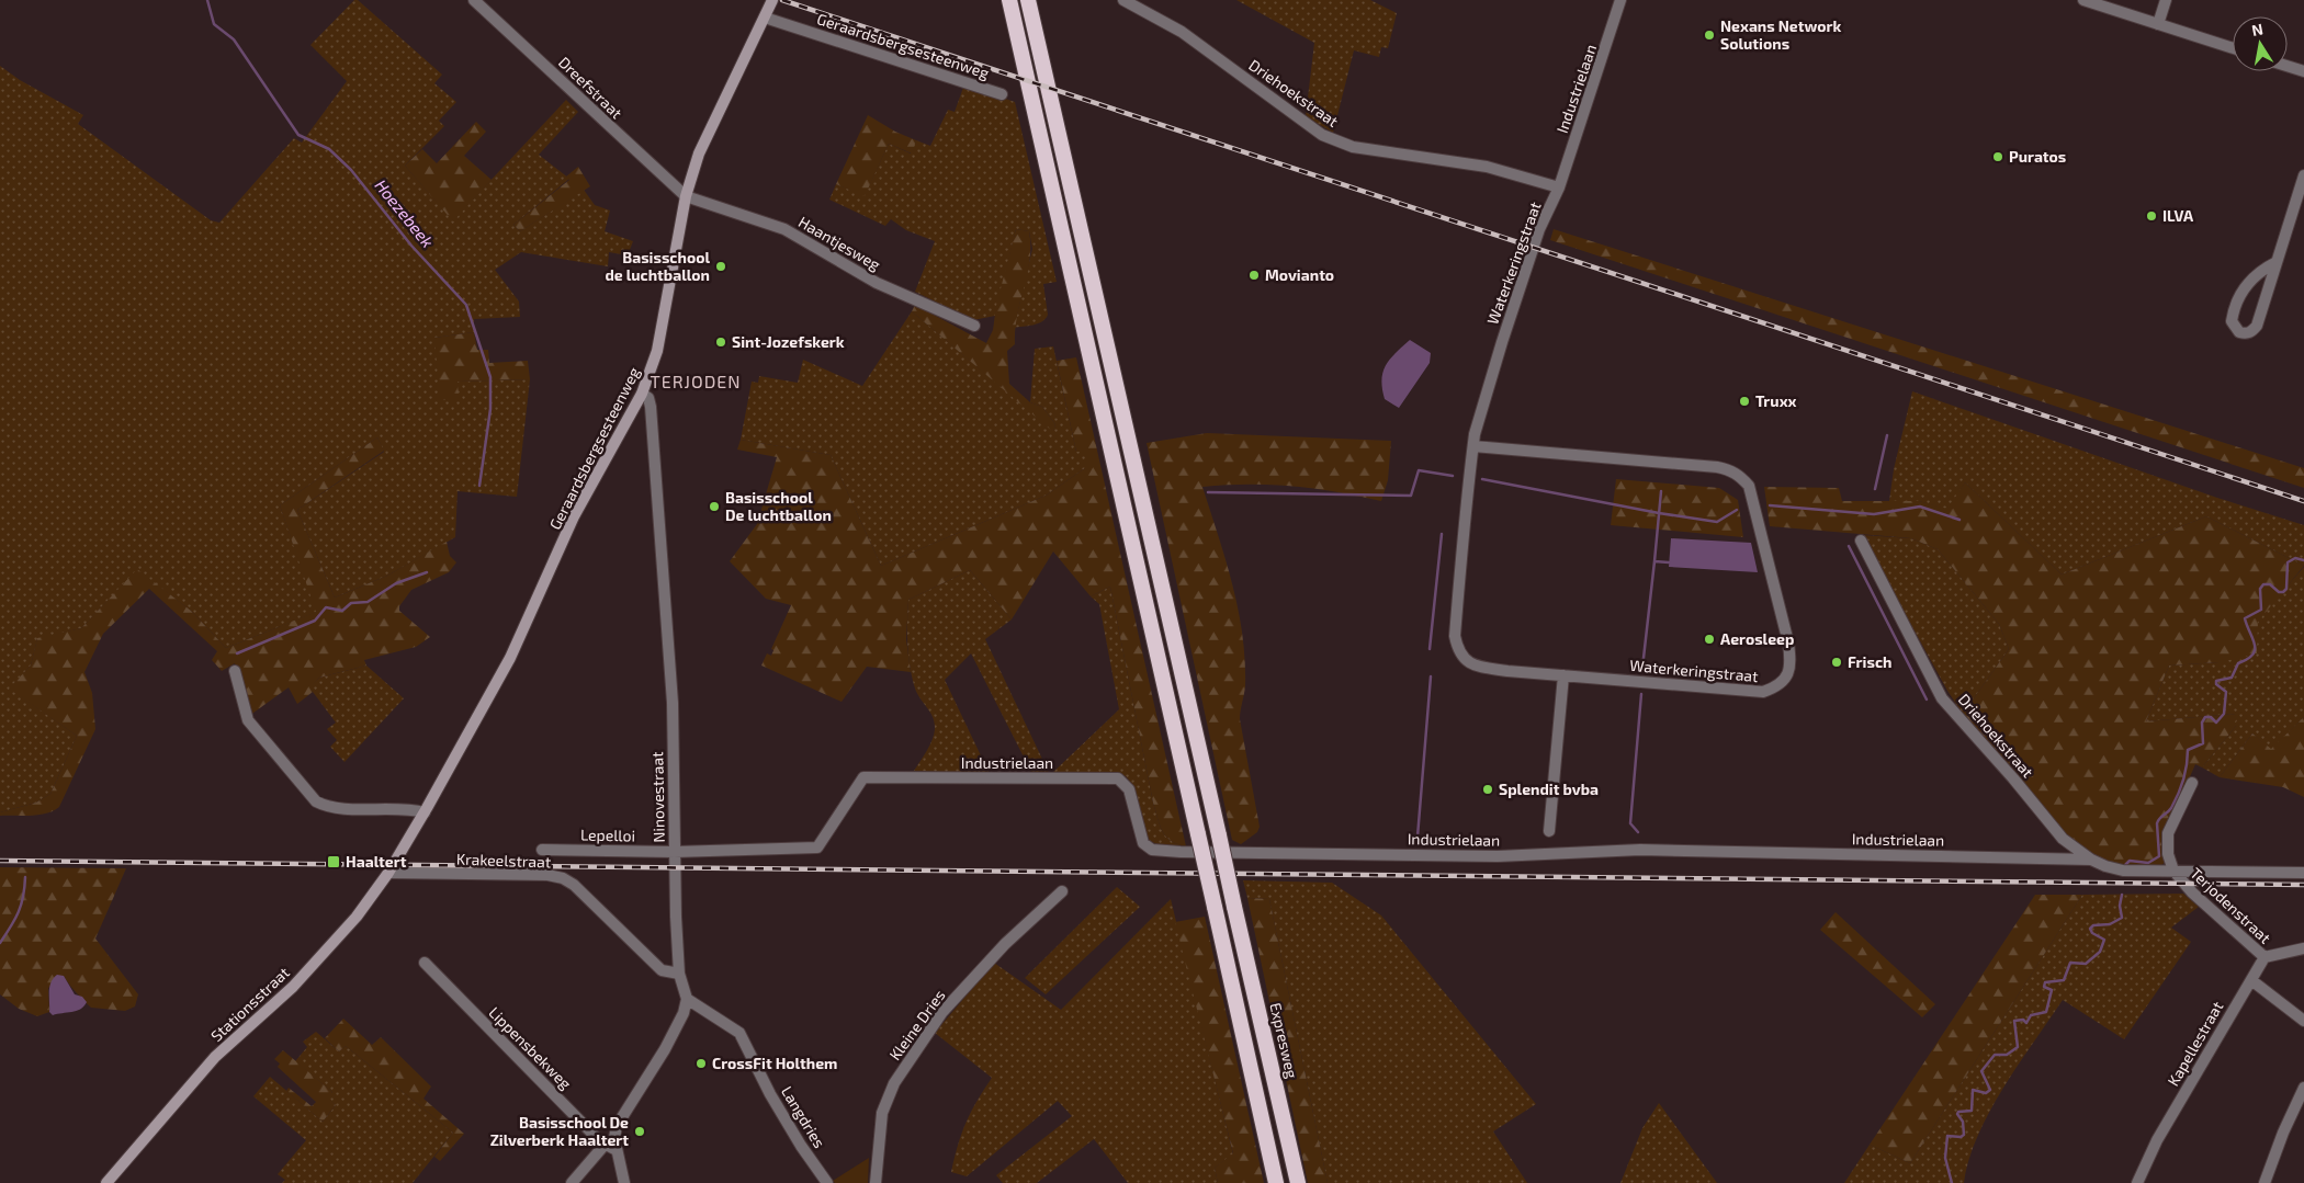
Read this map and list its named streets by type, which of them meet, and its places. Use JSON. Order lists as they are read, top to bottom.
{
  "streets": {
    "highway": ["Expresweg"],
    "main road": ["Geraardsbergsesteenweg", "Stationsstraat"],
    "street": [
      "Dreefstraat",
      "Industrielaan",
      "Driehoekstraat",
      "Haantjesweg",
      "Waterkeringstraat",
      "Ninovestraat",
      "Lepelloi",
      "Krakeelstraat",
      "Terjodenstraat",
      "Kleine Dries",
      "Kapellestraat",
      "Lippensbekweg",
      "Langdries"
    ]
  },
  "crossings": [
    ["Geraardsbergsesteenweg", "Dreefstraat"],
    ["Geraardsbergsesteenweg", "Haantjesweg"],
    ["Geraardsbergsesteenweg", "Ninovestraat"],
    ["Geraardsbergsesteenweg", "Stationsstraat"],
    ["Dreefstraat", "Haantjesweg"],
    ["Industrielaan", "Driehoekstraat"],
    ["Industrielaan", "Waterkeringstraat"],
    ["Industrielaan", "Lepelloi"],
    ["Driehoekstraat", "Waterkeringstraat"],
    ["Driehoekstraat", "Terjodenstraat"],
    ["Ninovestraat", "Lepelloi"],
    ["Ninovestraat", "Krakeelstraat"],
    ["Ninovestraat", "Langdries"],
    ["Krakeelstraat", "Stationsstraat"],
    ["Terjodenstraat", "Kapellestraat"]
  ],
  "districts": ["TERJODEN"],
  "water": ["Hoezebeek"],
  "places": {
    "other": [
      "Nexans Network Solutions",
      "Puratos",
      "ILVA",
      "Basisschool de luchtballon",
      "Movianto",
      "Sint-Jozefskerk",
      "Truxx",
      "Basisschool De luchtballon",
      "Aerosleep",
      "Frisch",
      "Splendit bvba",
      "CrossFit Holthem",
      "Basisschool De Zilverberk Haaltert"
    ],
    "transit": ["Haaltert"]
  },
  "north": "top"
}
